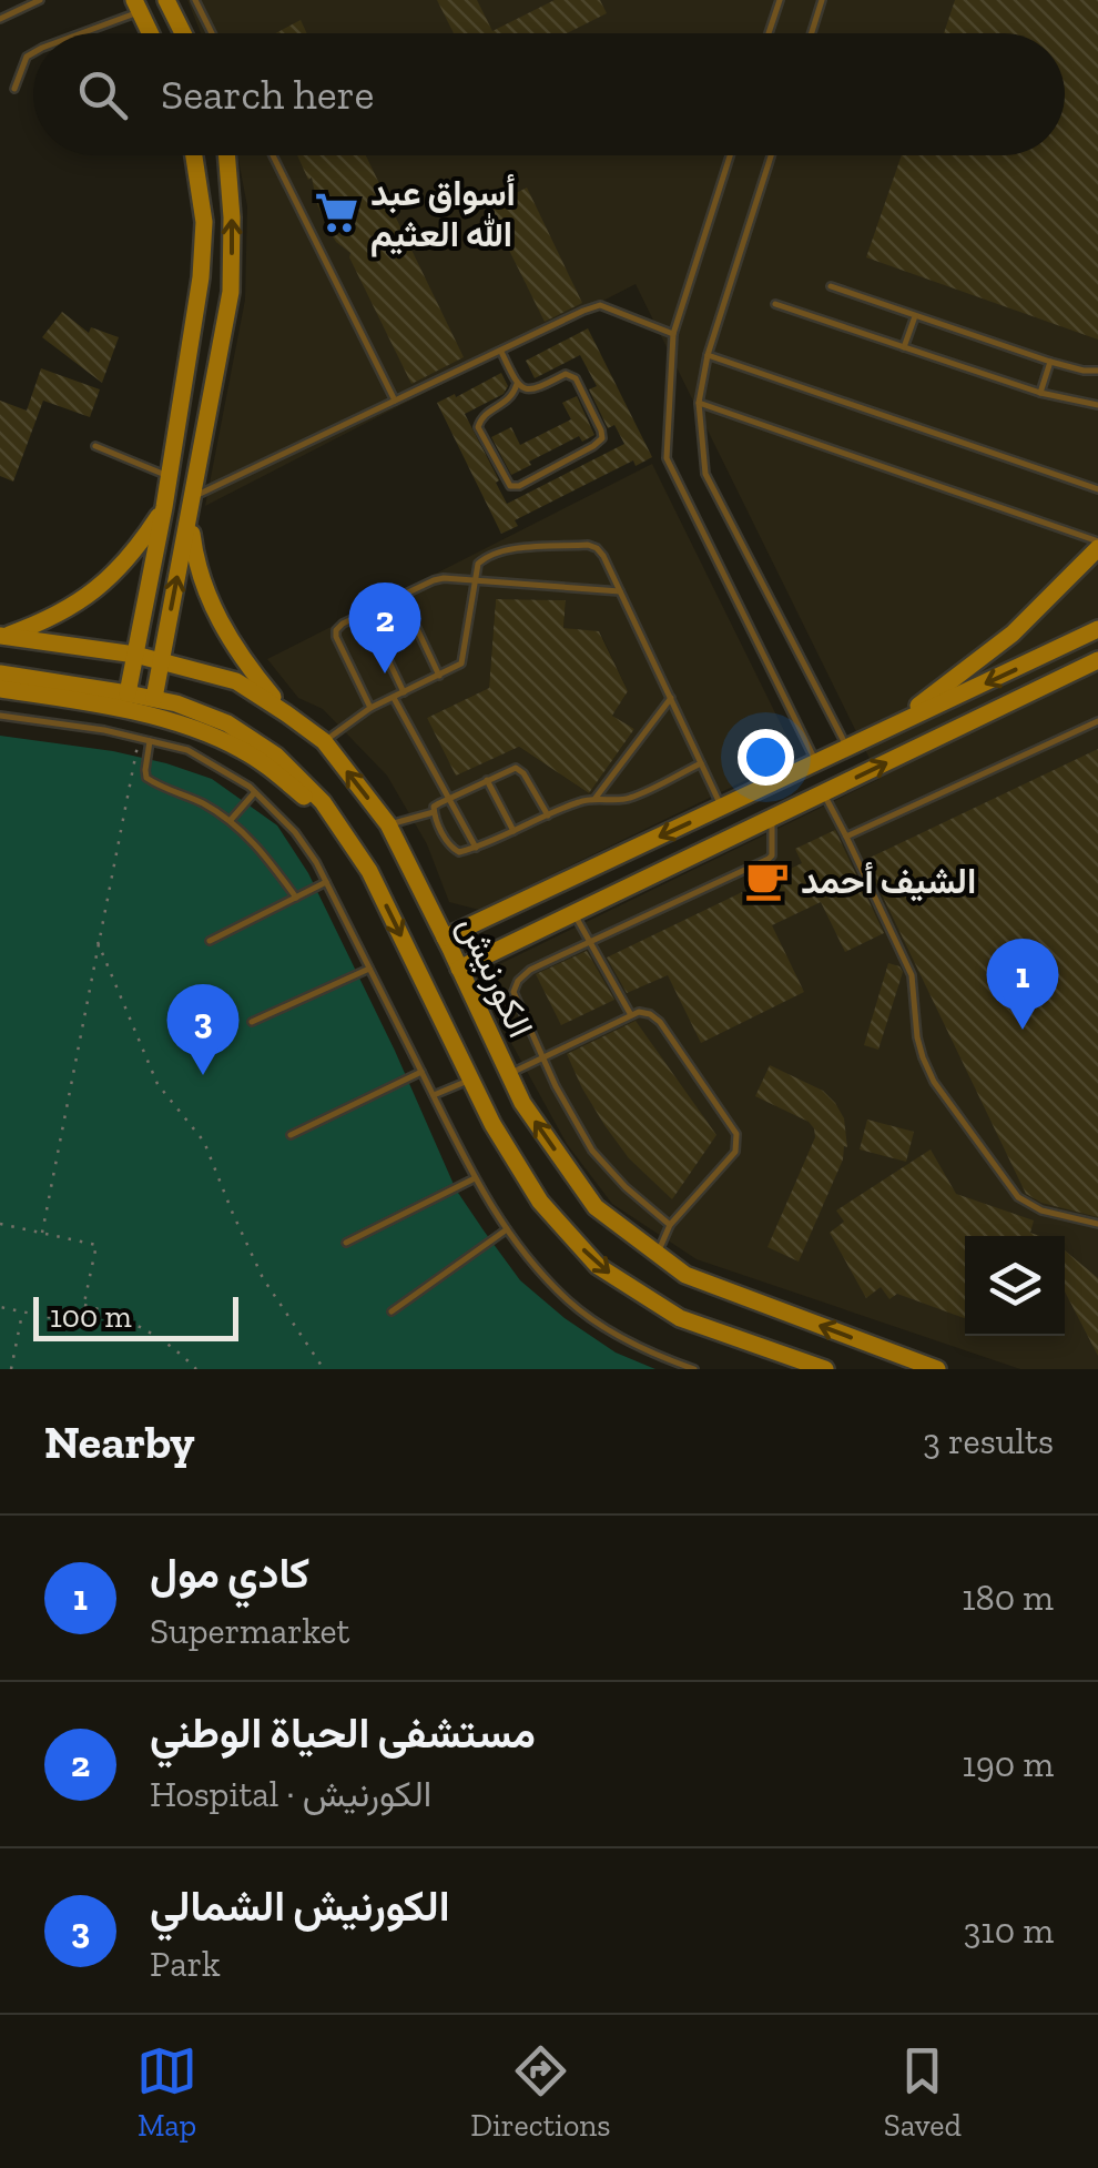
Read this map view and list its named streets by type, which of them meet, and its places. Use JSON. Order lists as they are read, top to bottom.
{
  "streets": {
    "street": ["الكورنيش"]
  },
  "places": {
    "supermarket": ["أسواق عبد الله العثيم"],
    "cafe": ["الشيف أحمد"]
  },
  "scale_bar": "100 m",
  "page": {
    "search": "Search here",
    "pins": ["2", "1", "3"],
    "scale": "100 m",
    "heading": ["Nearby", "3 results"],
    "list": [
      {
        "mark": "1",
        "name": "كادي مول",
        "note": "Supermarket",
        "value": "180 m"
      },
      {
        "mark": "2",
        "name": "مستشفى الحياة الوطني",
        "note": "Hospital · الكورنيش",
        "value": "190 m"
      },
      {
        "mark": "3",
        "name": "الكورنيش الشمالي",
        "note": "Park",
        "value": "310 m"
      }
    ],
    "nav": ["Map", "Directions", "Saved"]
  }
}
